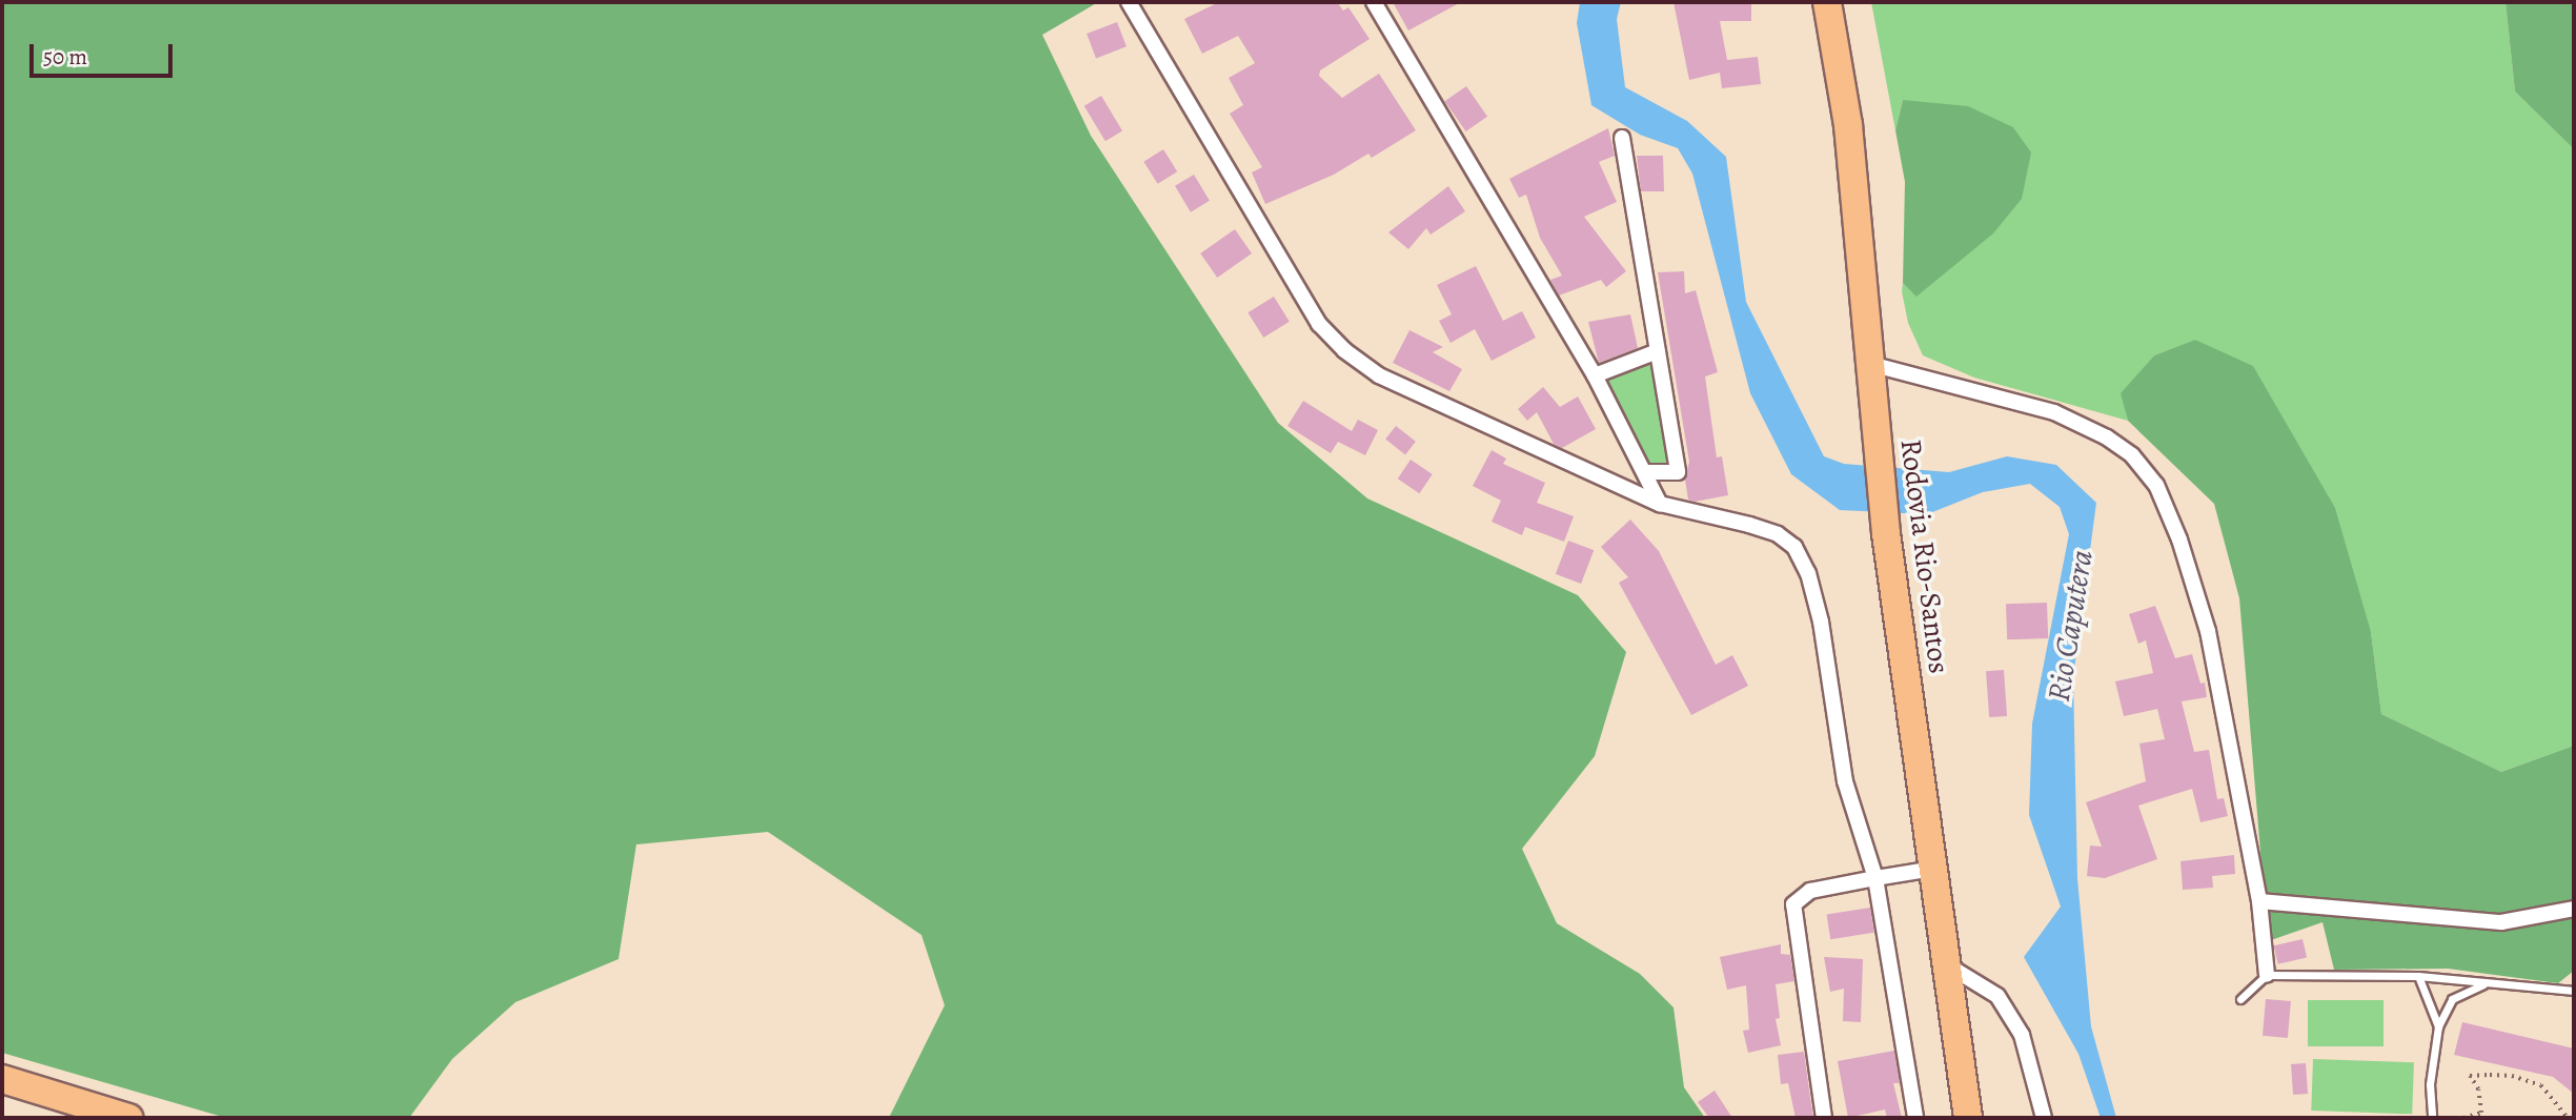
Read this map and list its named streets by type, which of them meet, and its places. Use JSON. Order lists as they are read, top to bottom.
{
  "streets": {
    "highway": ["Rodovia Rio-Santos"]
  },
  "water": ["Rio Caputera"],
  "scale_bar": "50 m"
}
